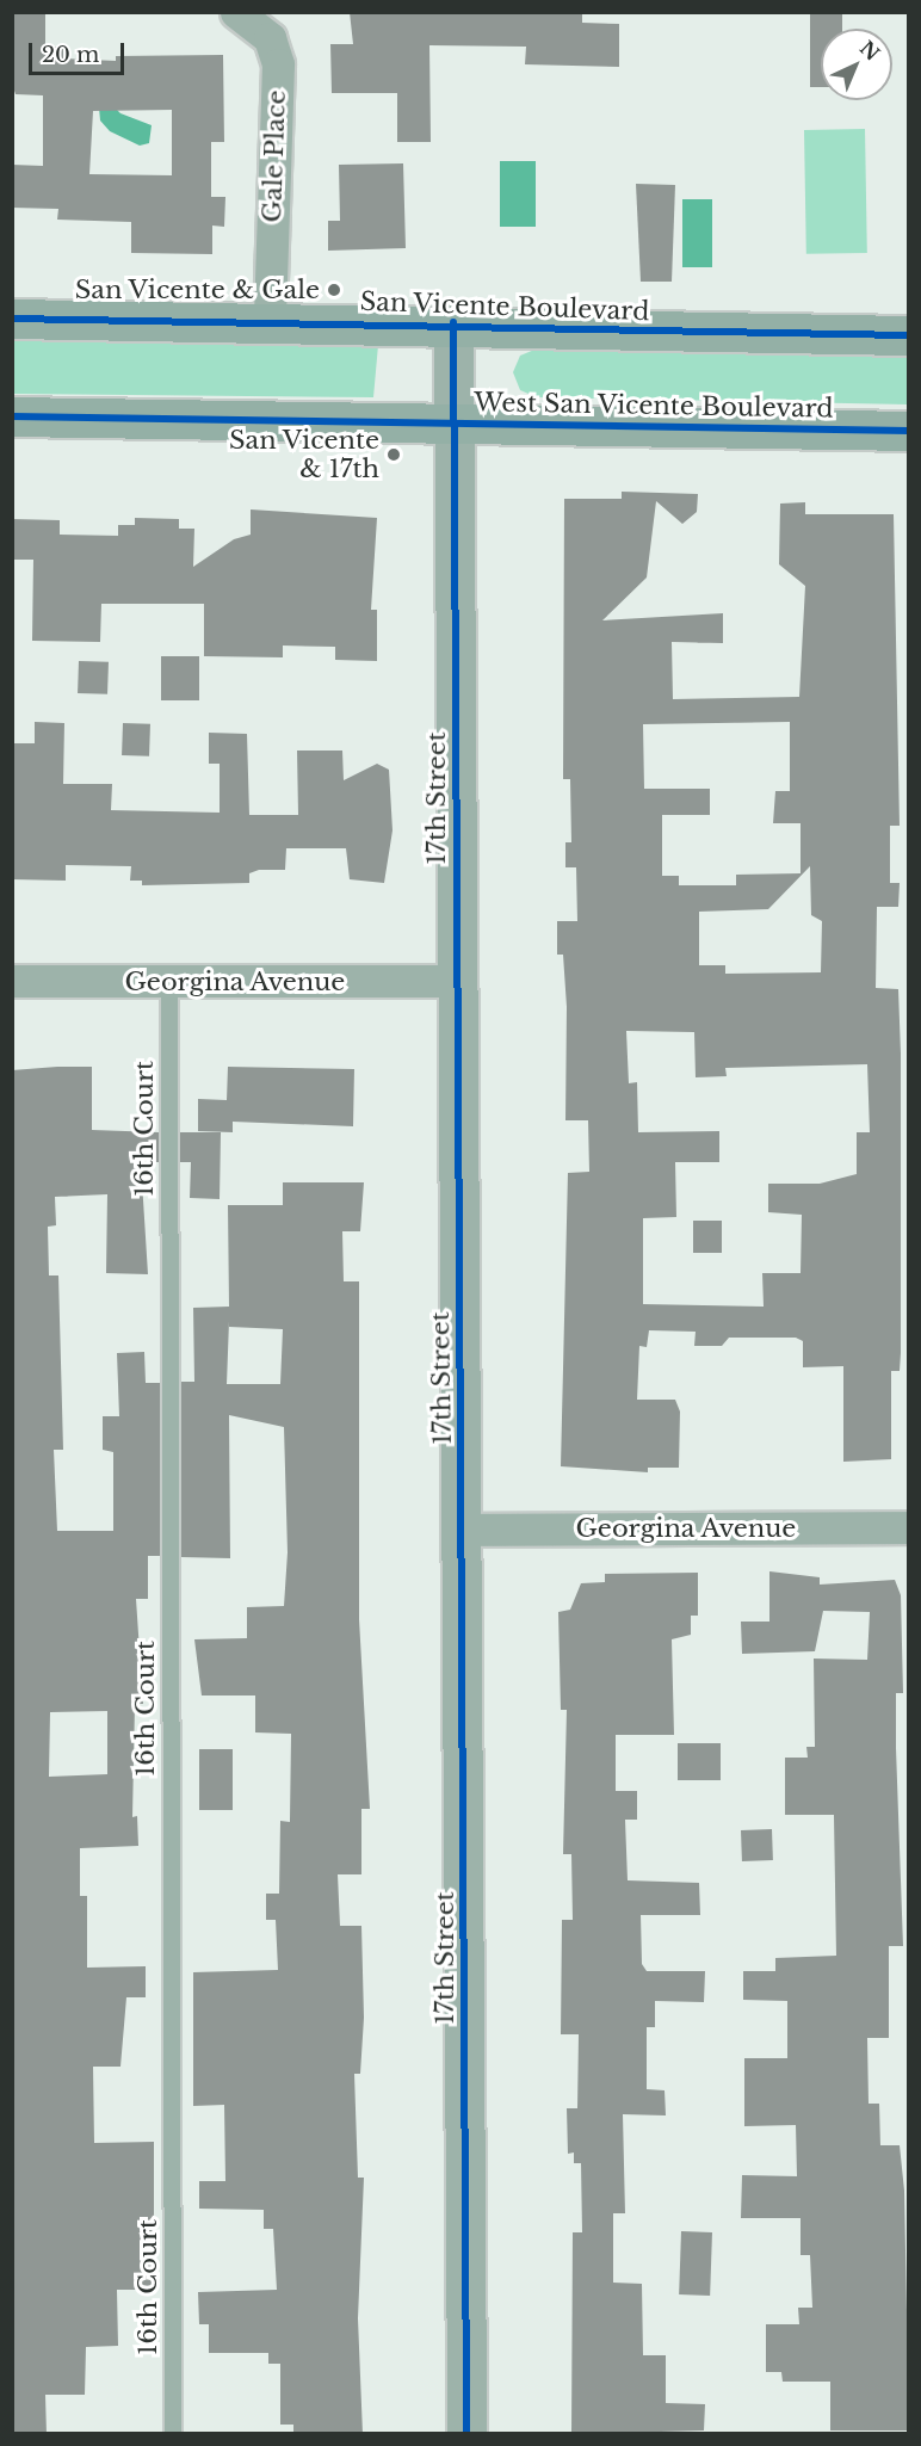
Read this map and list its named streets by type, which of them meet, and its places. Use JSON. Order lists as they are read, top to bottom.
{
  "streets": {
    "main road": ["San Vicente Boulevard", "West San Vicente Boulevard"],
    "street": ["Gale Place", "17th Street", "Georgina Avenue"],
    "lane": ["16th Court"]
  },
  "crossings": [
    ["Gale Place", "San Vicente Boulevard"],
    ["San Vicente Boulevard", "17th Street"],
    ["West San Vicente Boulevard", "17th Street"],
    ["17th Street", "Georgina Avenue"],
    ["Georgina Avenue", "16th Court"]
  ],
  "places": ["San Vicente & Gale", "San Vicente & 17th"],
  "scale_bar": "20 m",
  "north": "top right"
}
